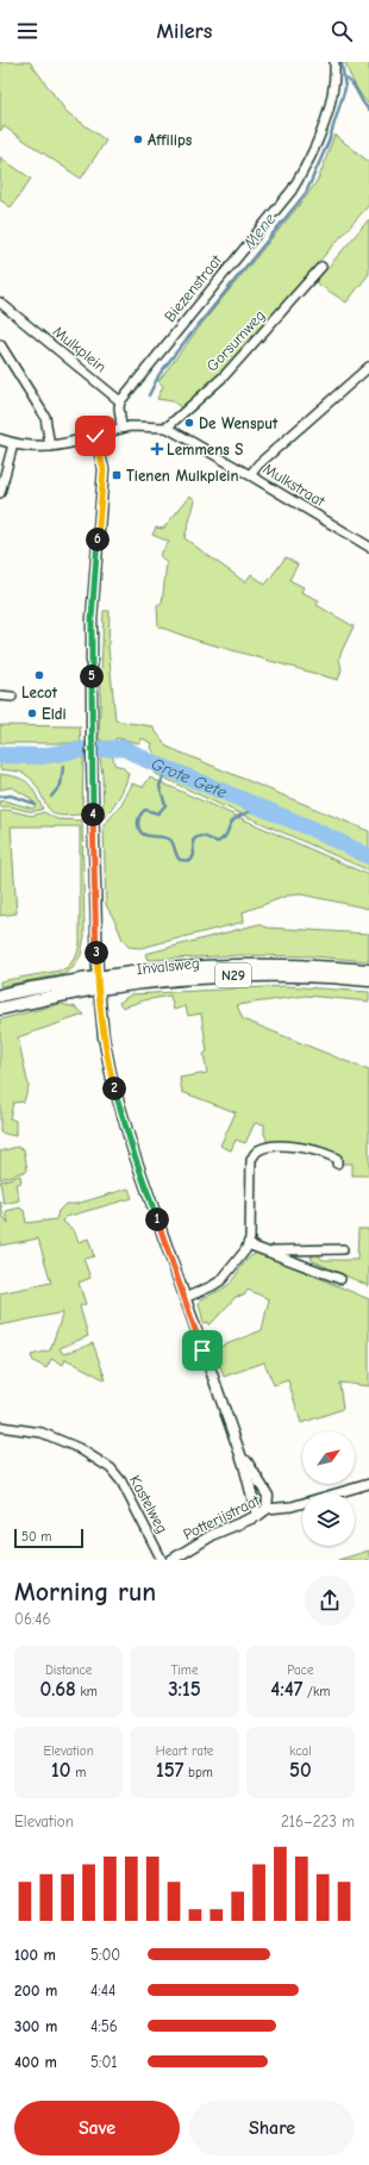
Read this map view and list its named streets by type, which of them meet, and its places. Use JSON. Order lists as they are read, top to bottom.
{
  "streets": {
    "main road": ["Invalsweg", "N29"],
    "street": [
      "Biezenstraat",
      "Gorsumweg",
      "Mulkplein",
      "Mulkstraat",
      "Kastelweg",
      "Potterijstraat"
    ]
  },
  "crossings": [
    ["Biezenstraat", "Mulkplein"],
    ["Gorsumweg", "Mulkstraat"]
  ],
  "water": ["Mene", "Grote Gete"],
  "places": {
    "other": [
      "Affilips",
      "De Wensput",
      "Lecot",
      "Eldi"
    ],
    "health": ["Lemmens S"],
    "transit": ["Tienen Mulkplein"]
  },
  "scale_bar": "50 m",
  "north": "top right",
  "page": {
    "header": "Milers",
    "pins": [
      "6",
      "5",
      "4",
      "3",
      "2",
      "1"
    ],
    "scale": "50 m",
    "heading": ["Morning run", "06:46"],
    "stats": [
      ["Distance", "0.68 km"],
      ["Time", "3:15"],
      ["Pace", "4:47 /km"],
      ["Elevation", "10 m"],
      ["Heart rate", "157 bpm"],
      ["kcal", "50"]
    ],
    "chart": ["Elevation", "216–223 m"],
    "list": [
      {
        "name": "100 m",
        "note": "5:00"
      },
      {
        "name": "200 m",
        "note": "4:44"
      },
      {
        "name": "300 m",
        "note": "4:56"
      },
      {
        "name": "400 m",
        "note": "5:01"
      }
    ],
    "buttons": ["Save", "Share"]
  }
}
